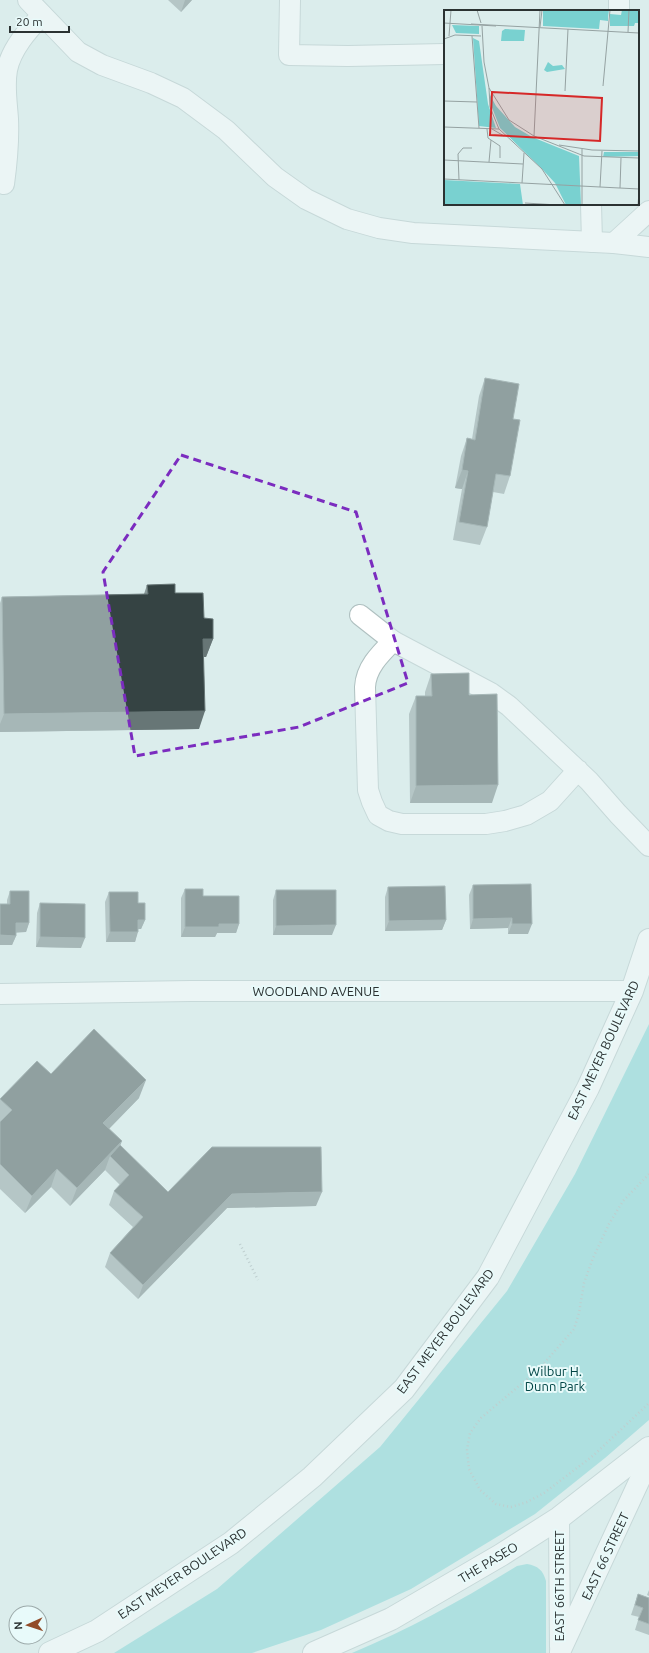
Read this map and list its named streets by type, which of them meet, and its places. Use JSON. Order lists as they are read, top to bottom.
{
  "streets": {
    "main road": ["EAST MEYER BOULEVARD", "THE PASEO"],
    "street": ["WOODLAND AVENUE", "EAST 66 STREET", "EAST 66TH STREET"]
  },
  "crossings": [
    ["WOODLAND AVENUE", "EAST MEYER BOULEVARD"],
    ["EAST 66 STREET", "EAST 66TH STREET"],
    ["THE PASEO", "EAST 66TH STREET"]
  ],
  "parks": ["Wilbur H. Dunn Park"],
  "scale_bar": "20 m",
  "north": "left"
}
